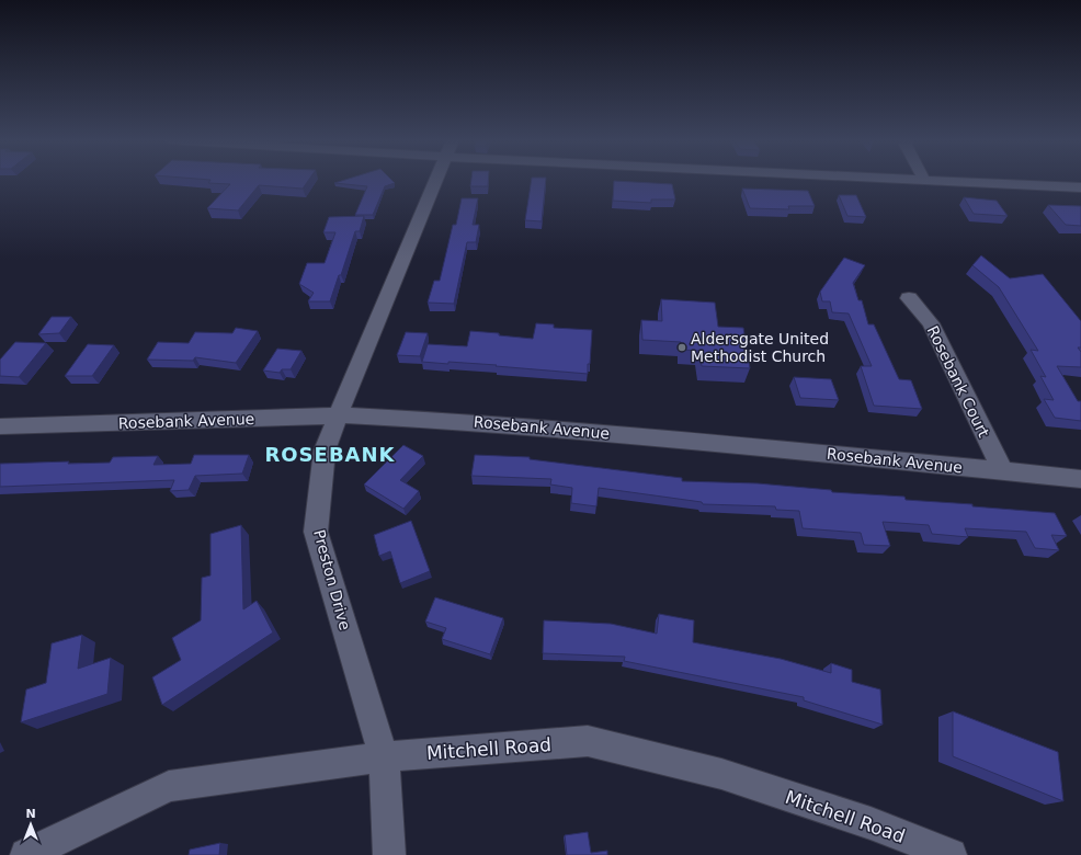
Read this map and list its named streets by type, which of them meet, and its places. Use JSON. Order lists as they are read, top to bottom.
{
  "streets": {
    "street": [
      "Rosebank Court",
      "Rosebank Avenue",
      "Preston Drive",
      "Mitchell Road"
    ]
  },
  "crossings": [
    ["Rosebank Court", "Rosebank Avenue"],
    ["Rosebank Avenue", "Preston Drive"],
    ["Preston Drive", "Mitchell Road"]
  ],
  "districts": ["ROSEBANK"],
  "places": ["Aldersgate United Methodist Church"],
  "north": "top"
}
